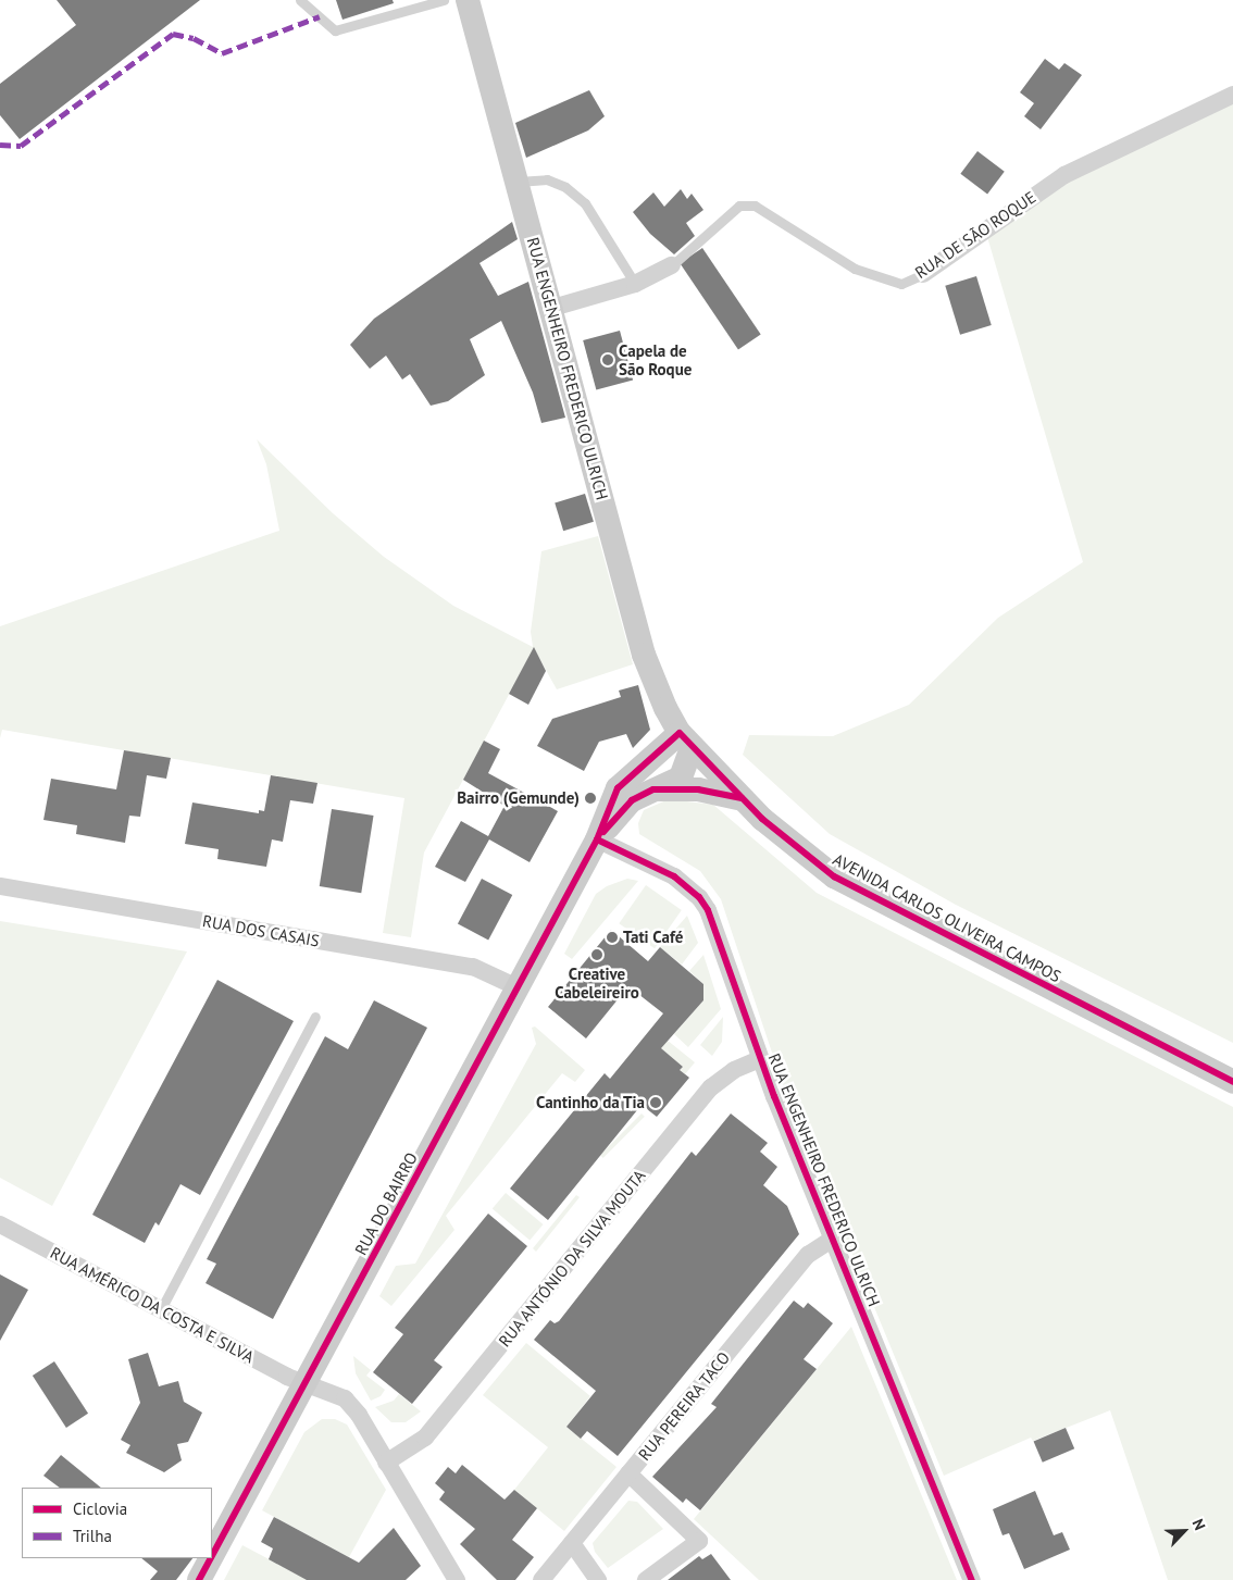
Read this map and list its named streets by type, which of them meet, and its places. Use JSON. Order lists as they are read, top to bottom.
{
  "streets": {
    "main road": ["RUA ENGENHEIRO FREDERICO ULRICH", "AVENIDA CARLOS OLIVEIRA CAMPOS", "RUA DO BAIRRO"],
    "street": [
      "RUA DE SÃO ROQUE",
      "RUA DOS CASAIS",
      "RUA ANTÓNIO DA SILVA MOUTA",
      "RUA AMÉRICO DA COSTA E SILVA",
      "RUA PEREIRA TACO"
    ]
  },
  "crossings": [
    ["RUA DE SÃO ROQUE", "RUA ENGENHEIRO FREDERICO ULRICH"],
    ["RUA ENGENHEIRO FREDERICO ULRICH", "AVENIDA CARLOS OLIVEIRA CAMPOS"],
    ["RUA ENGENHEIRO FREDERICO ULRICH", "RUA DO BAIRRO"],
    ["RUA ENGENHEIRO FREDERICO ULRICH", "RUA ANTÓNIO DA SILVA MOUTA"],
    ["RUA ENGENHEIRO FREDERICO ULRICH", "RUA PEREIRA TACO"],
    ["AVENIDA CARLOS OLIVEIRA CAMPOS", "RUA DO BAIRRO"],
    ["RUA DOS CASAIS", "RUA DO BAIRRO"],
    ["RUA DO BAIRRO", "RUA AMÉRICO DA COSTA E SILVA"],
    ["RUA ANTÓNIO DA SILVA MOUTA", "RUA AMÉRICO DA COSTA E SILVA"]
  ],
  "places": [
    "Capela de São Roque",
    "Bairro (Gemunde)",
    "Tati Café",
    "Creative Cabeleireiro",
    "Cantinho da Tia"
  ],
  "legend": ["Ciclovia", "Trilha"],
  "north": "top right"
}
